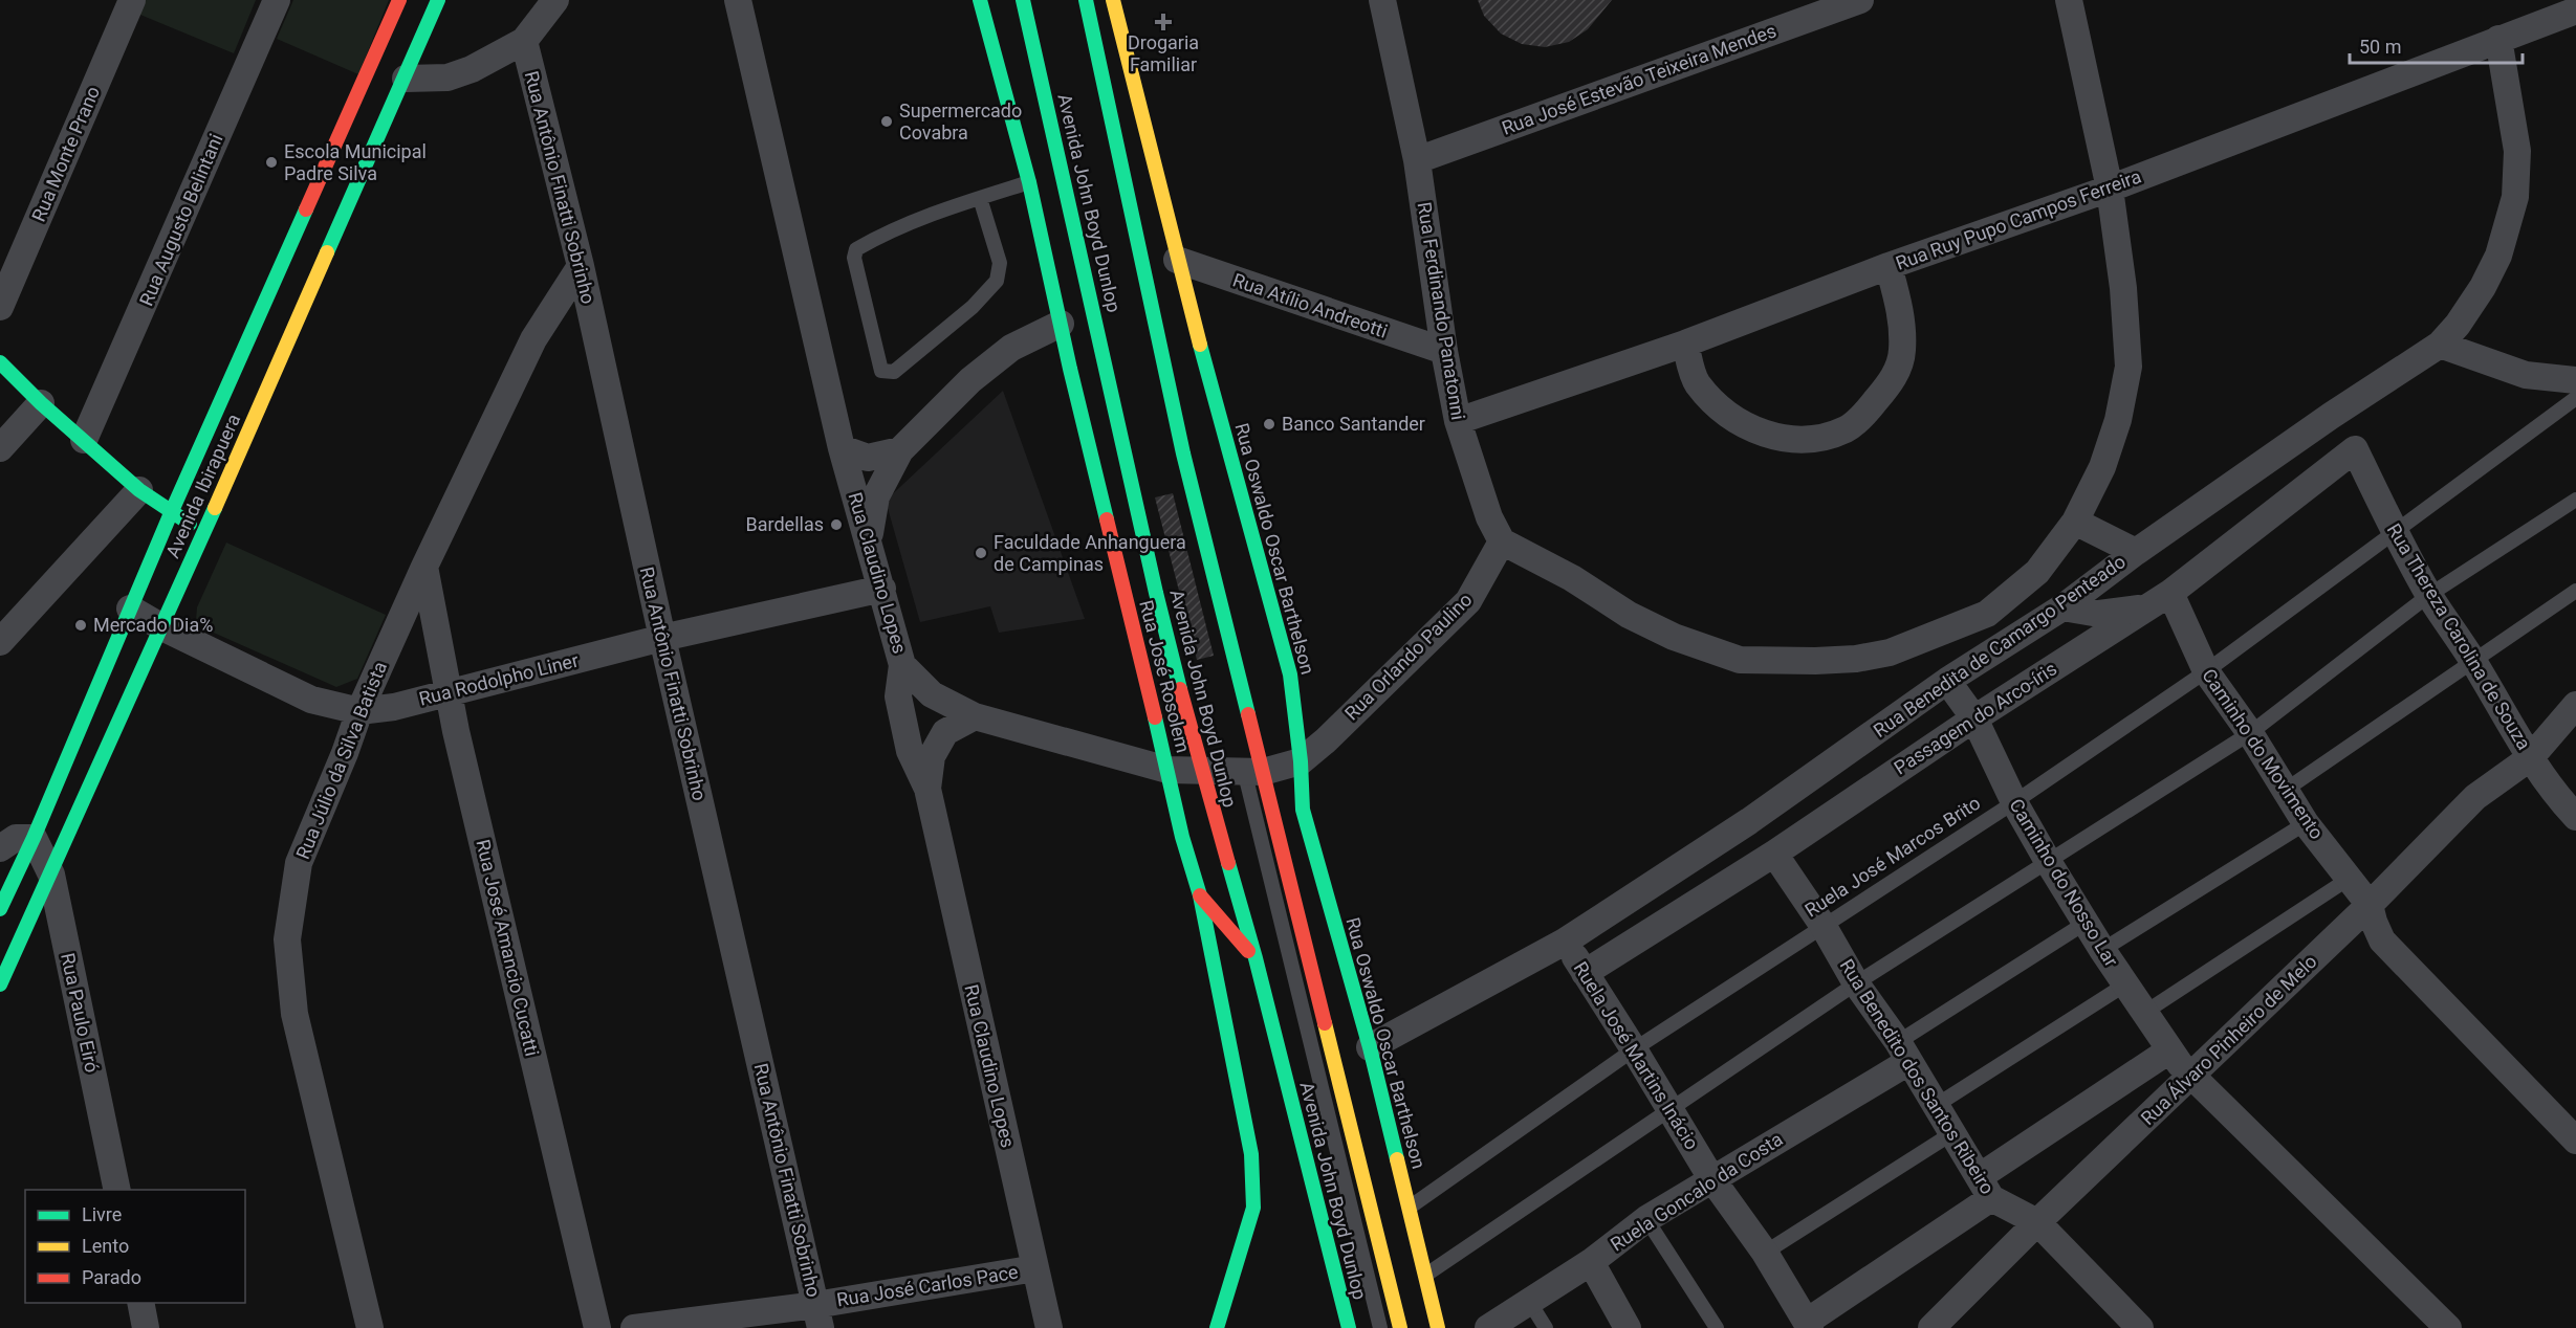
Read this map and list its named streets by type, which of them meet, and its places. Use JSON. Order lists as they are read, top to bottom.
{
  "streets": {
    "street": [
      "Rua José Estevão Teixeira Mendes",
      "Rua Monte Prano",
      "Rua Antônio Finatti Sobrinho",
      "Avenida John Boyd Dunlop",
      "Rua Augusto Belintani",
      "Rua Ruy Pupo Campos Ferreira",
      "Rua Atílio Andreotti",
      "Rua Ferdinando Panatonni",
      "Avenida Ibirapuera",
      "Rua Oswaldo Oscar Barthelson",
      "Rua Claudino Lopes",
      "Rua Thereza Carolina de Souza",
      "Rua Benedita de Camargo Penteado",
      "Rua Orlando Paulino",
      "Rua José Rosolem",
      "Rua Rodolpho Liner",
      "Passagem do Arco-íris",
      "Caminho do Movimento",
      "Rua Júlio da Silva Batista",
      "Caminho do Nosso Lar",
      "Rua José Amancio Cucatti",
      "Rua Paulo Eiró",
      "Rua Álvaro Pinheiro de Melo",
      "Ruela José Martins Inácio",
      "Rua Benedito dos Santos Ribeiro",
      "Ruela Goncalo da Costa",
      "Rua José Carlos Pace"
    ],
    "lane": ["Ruela José Marcos Brito"]
  },
  "crossings": [
    ["Rua José Estevão Teixeira Mendes", "Rua Ferdinando Panatonni"],
    ["Rua Antônio Finatti Sobrinho", "Avenida Ibirapuera"],
    ["Rua Antônio Finatti Sobrinho", "Rua Rodolpho Liner"],
    ["Rua Antônio Finatti Sobrinho", "Rua Júlio da Silva Batista"],
    ["Rua Antônio Finatti Sobrinho", "Rua José Carlos Pace"],
    ["Rua Ruy Pupo Campos Ferreira", "Rua Ferdinando Panatonni"],
    ["Rua Ruy Pupo Campos Ferreira", "Rua Benedita de Camargo Penteado"],
    ["Rua Atílio Andreotti", "Rua Ferdinando Panatonni"],
    ["Rua Atílio Andreotti", "Rua Oswaldo Oscar Barthelson"],
    ["Rua Ferdinando Panatonni", "Rua Orlando Paulino"],
    ["Avenida Ibirapuera", "Rua Rodolpho Liner"],
    ["Avenida Ibirapuera", "Rua Paulo Eiró"],
    ["Rua Oswaldo Oscar Barthelson", "Rua Benedita de Camargo Penteado"],
    ["Rua Oswaldo Oscar Barthelson", "Rua Orlando Paulino"],
    ["Rua Oswaldo Oscar Barthelson", "Ruela José Marcos Brito"],
    ["Rua Claudino Lopes", "Rua Rodolpho Liner"],
    ["Rua Claudino Lopes", "Rua José Carlos Pace"],
    ["Rua Thereza Carolina de Souza", "Passagem do Arco-íris"],
    ["Rua Thereza Carolina de Souza", "Ruela José Marcos Brito"],
    ["Rua Thereza Carolina de Souza", "Rua Álvaro Pinheiro de Melo"],
    ["Rua Benedita de Camargo Penteado", "Caminho do Nosso Lar"],
    ["Rua Benedita de Camargo Penteado", "Ruela José Martins Inácio"],
    ["Rua Rodolpho Liner", "Rua Júlio da Silva Batista"],
    ["Rua Rodolpho Liner", "Rua José Amancio Cucatti"],
    ["Passagem do Arco-íris", "Caminho do Movimento"],
    ["Passagem do Arco-íris", "Caminho do Nosso Lar"],
    ["Passagem do Arco-íris", "Ruela José Martins Inácio"],
    ["Passagem do Arco-íris", "Rua Benedito dos Santos Ribeiro"],
    ["Caminho do Movimento", "Ruela José Marcos Brito"],
    ["Caminho do Movimento", "Rua Álvaro Pinheiro de Melo"],
    ["Rua Júlio da Silva Batista", "Rua José Amancio Cucatti"],
    ["Ruela José Marcos Brito", "Caminho do Nosso Lar"],
    ["Ruela José Marcos Brito", "Ruela José Martins Inácio"],
    ["Ruela José Marcos Brito", "Rua Benedito dos Santos Ribeiro"],
    ["Caminho do Nosso Lar", "Rua Álvaro Pinheiro de Melo"],
    ["Rua Álvaro Pinheiro de Melo", "Rua Benedito dos Santos Ribeiro"],
    ["Ruela José Martins Inácio", "Ruela Goncalo da Costa"],
    ["Rua Benedito dos Santos Ribeiro", "Ruela Goncalo da Costa"]
  ],
  "places": {
    "health": ["Drogaria Familiar"],
    "other": [
      "Supermercado Covabra",
      "Escola Municipal Padre Silva",
      "Banco Santander",
      "Bardellas",
      "Faculdade Anhanguera de Campinas",
      "Mercado Dia%"
    ]
  },
  "legend": ["Livre", "Lento", "Parado"],
  "scale_bar": "50 m"
}
